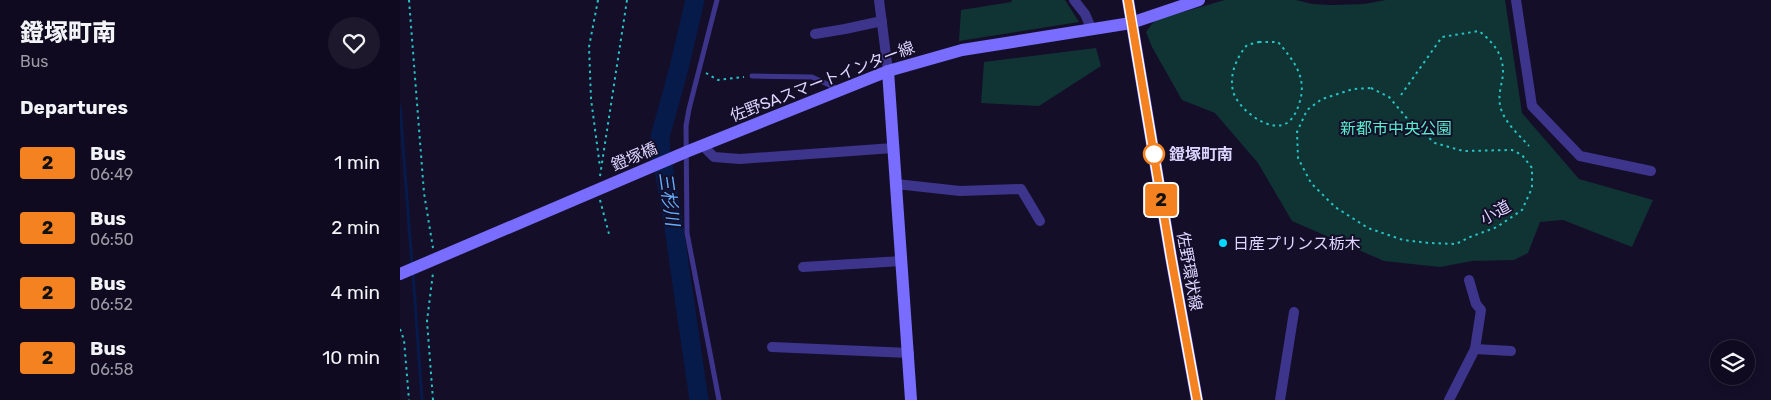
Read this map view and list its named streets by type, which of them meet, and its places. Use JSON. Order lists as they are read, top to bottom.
{
  "streets": {
    "main road": ["佐野SAスマートインター線", "鐙塚橋", "佐野環状線"],
    "path": ["小道"]
  },
  "crossings": [
    ["佐野SAスマートインター線", "鐙塚橋"],
    ["佐野SAスマートインター線", "佐野環状線"]
  ],
  "water": ["三杉川"],
  "parks": ["新都市中央公園"],
  "places": ["鐙塚町南", "日産プリンス栃木"],
  "lines": ["bus line 2"],
  "page": {
    "heading": [
      ["鐙塚町南", "Bus"],
      "Departures"
    ],
    "on_map": "2",
    "list": [
      {
        "mark": "2",
        "name": "Bus",
        "note": "06:49",
        "value": "1 min"
      },
      {
        "mark": "2",
        "name": "Bus",
        "note": "06:50",
        "value": "2 min"
      },
      {
        "mark": "2",
        "name": "Bus",
        "note": "06:52",
        "value": "4 min"
      },
      {
        "mark": "2",
        "name": "Bus",
        "note": "06:58",
        "value": "10 min"
      }
    ]
  }
}
